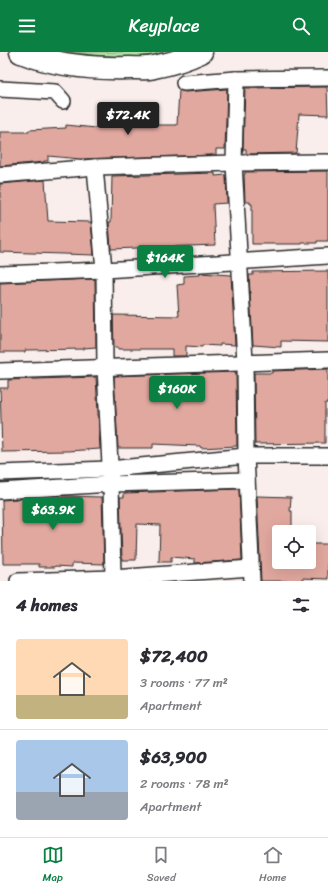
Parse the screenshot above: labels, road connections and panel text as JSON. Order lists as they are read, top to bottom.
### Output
{
  "page": {
    "header": "Keyplace",
    "price": [
      "$72.4K",
      "$164K",
      "$160K",
      "$63.9K"
    ],
    "heading": "4 homes",
    "list": [
      {
        "name": "$72,400",
        "note": "3 rooms · 77 m² · Apartment"
      },
      {
        "name": "$63,900",
        "note": "2 rooms · 78 m² · Apartment"
      }
    ],
    "tabs": ["Map", "Saved", "Home"]
  }
}
